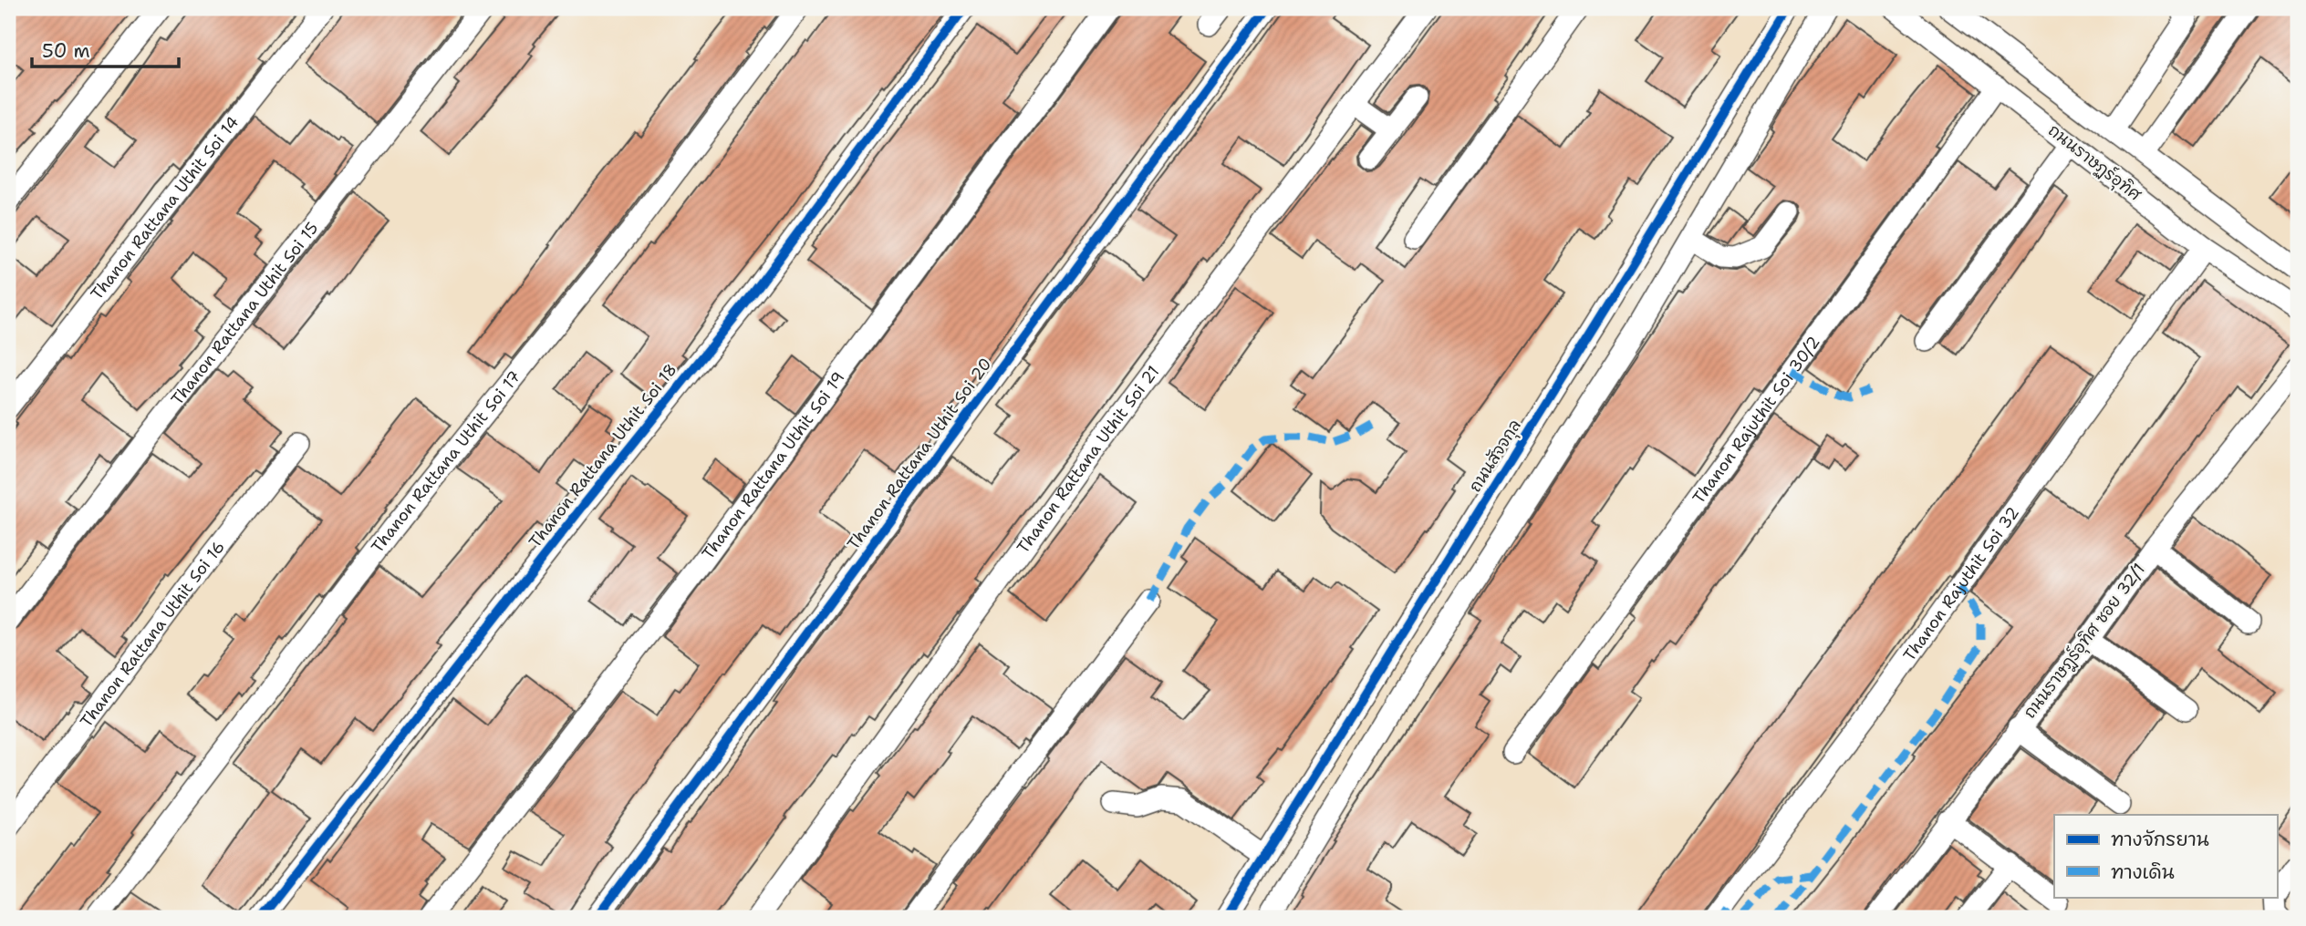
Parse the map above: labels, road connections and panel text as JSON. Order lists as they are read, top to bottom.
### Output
{
  "streets": {
    "street": [
      "ถนนราษฏร์อุทิศ",
      "Thanon Rattana Uthit Soi 14",
      "Thanon Rattana Uthit Soi 15",
      "Thanon Rajuthit Soi 30/2",
      "Thanon Rattana Uthit Soi 20",
      "Thanon Rattana Uthit Soi 18",
      "ถนนสัจจกุล",
      "Thanon Rattana Uthit Soi 21",
      "Thanon Rattana Uthit Soi 17",
      "Thanon Rattana Uthit Soi 19",
      "Thanon Rajuthit Soi 32",
      "Thanon Rattana Uthit Soi 16",
      "ถนนราษฎร์อุทิศ ซอย 32/1"
    ]
  },
  "crossings": [
    ["ถนนราษฏร์อุทิศ", "Thanon Rajuthit Soi 30/2"],
    ["ถนนราษฏร์อุทิศ", "Thanon Rajuthit Soi 32"]
  ],
  "legend": ["ทางจักรยาน", "ทางเดิน"],
  "scale_bar": "50 m"
}
